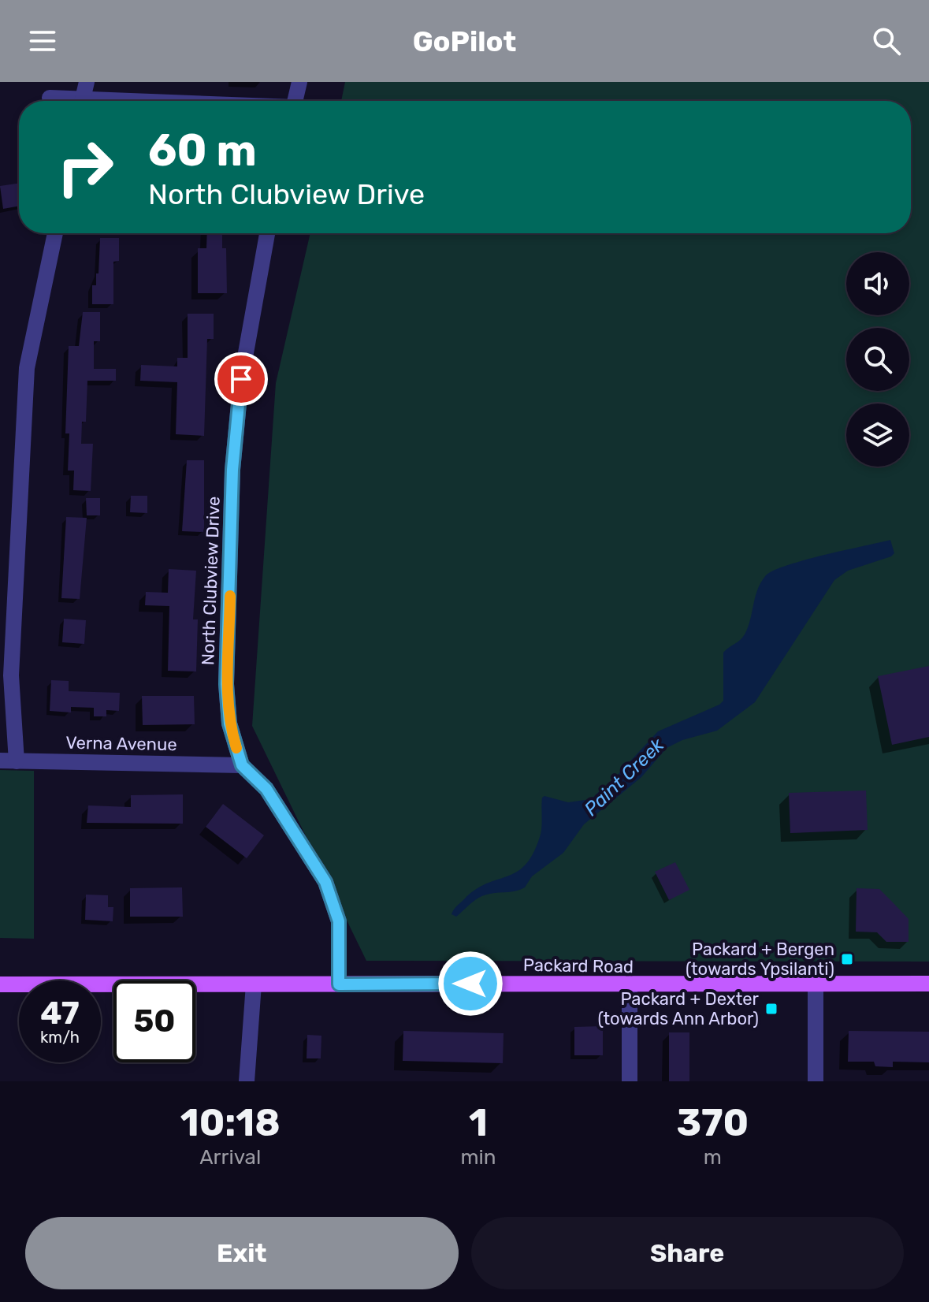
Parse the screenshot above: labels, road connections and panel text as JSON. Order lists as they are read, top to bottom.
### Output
{
  "streets": {
    "main road": ["Packard Road"],
    "street": ["North Clubview Drive", "Verna Avenue"]
  },
  "crossings": [
    ["North Clubview Drive", "Verna Avenue"],
    ["North Clubview Drive", "Packard Road"]
  ],
  "water": ["Paint Creek"],
  "places": {
    "transit": ["Packard + Bergen (towards Ypsilanti)", "Packard + Dexter (towards Ann Arbor)"]
  },
  "page": {
    "header": "GoPilot",
    "turn": ["60 m", "North Clubview Drive"],
    "speed": "47 km/h",
    "limit": "50",
    "eta": [
      "10:18",
      "Arrival",
      "1",
      "min",
      "370",
      "m"
    ],
    "buttons": ["Exit", "Share"]
  }
}
